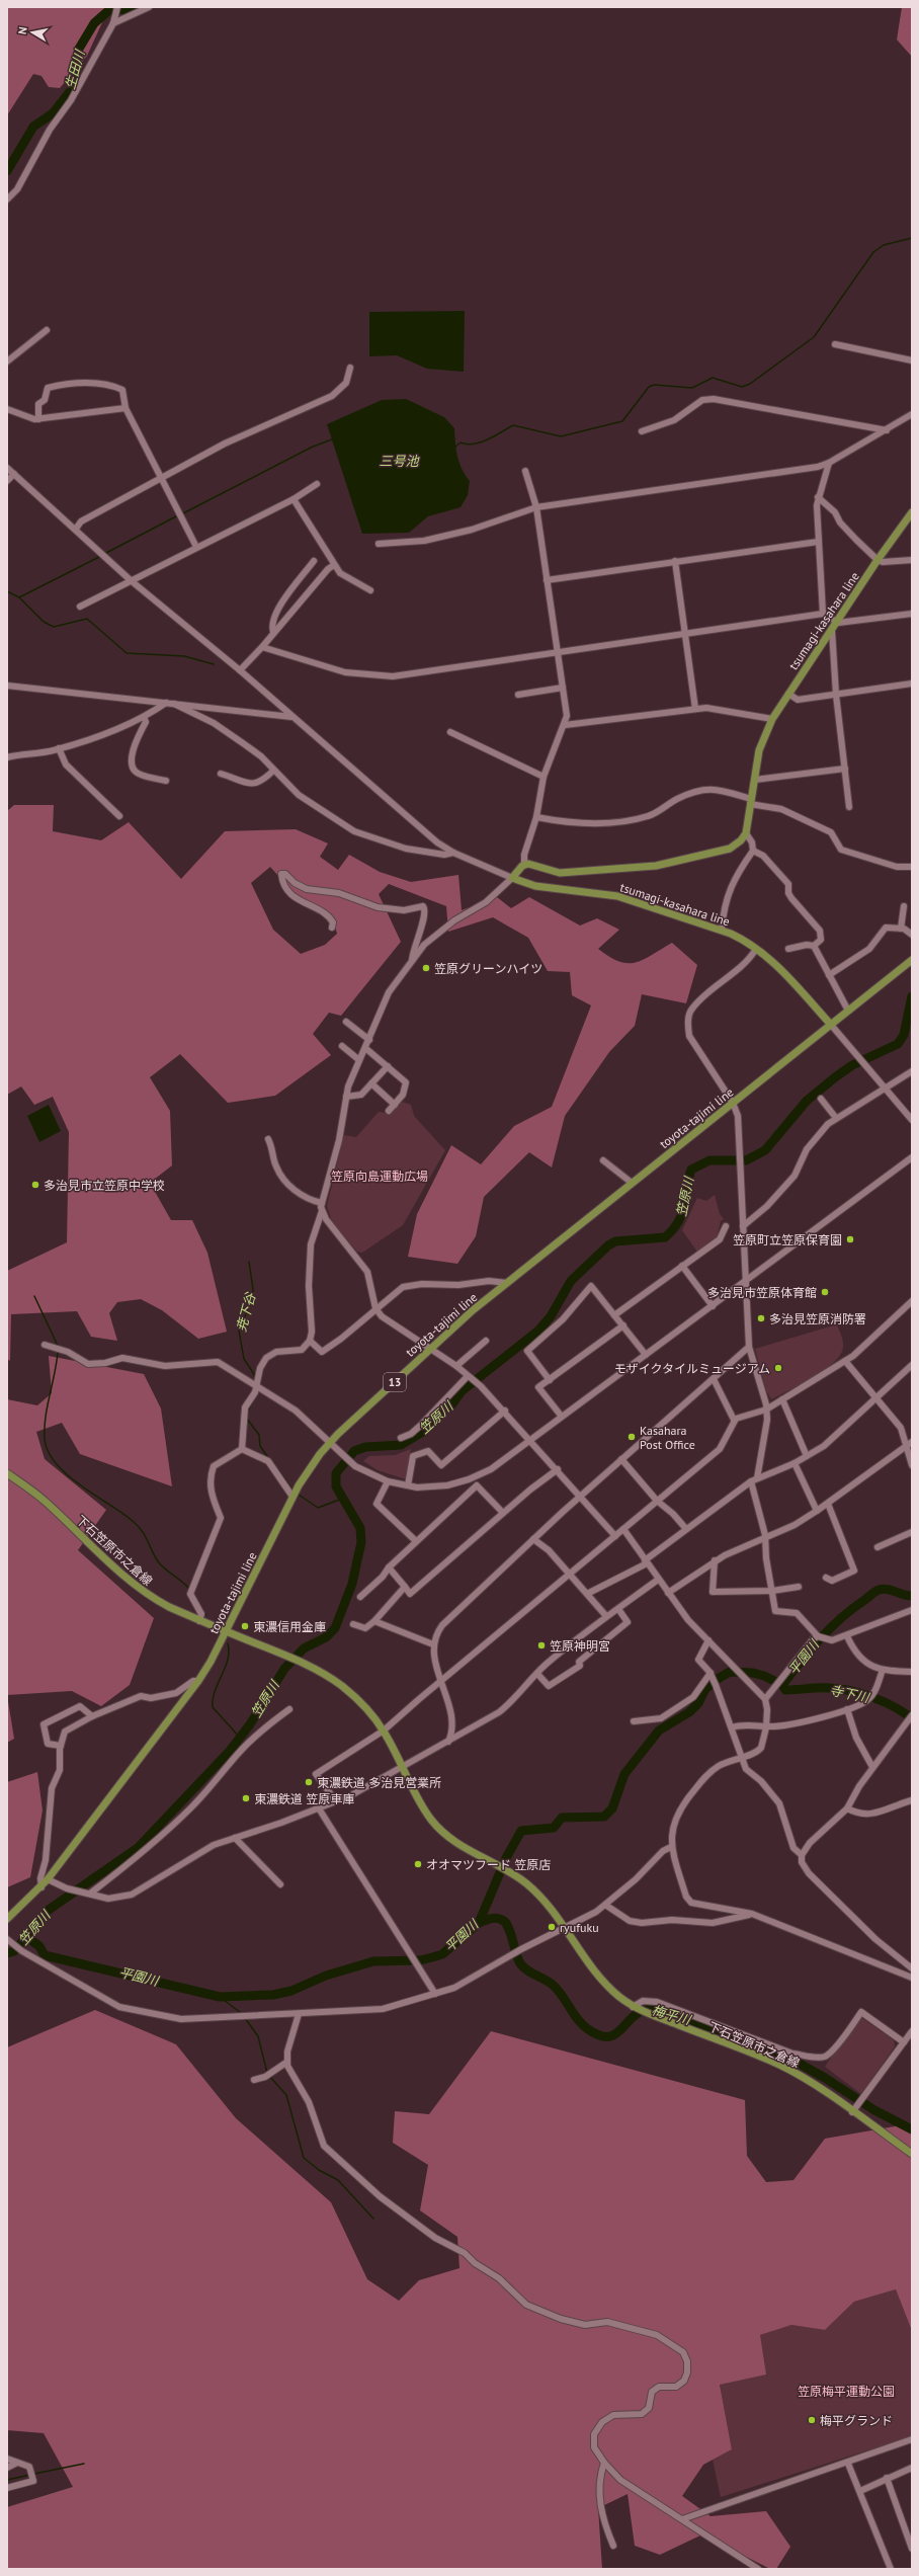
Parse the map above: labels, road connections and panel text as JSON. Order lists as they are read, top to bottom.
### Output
{
  "streets": {
    "main road": [
      "tsumagi-kasahara line",
      "toyota-tajimi line",
      "13",
      "下石笠原市之倉線"
    ]
  },
  "crossings": [
    ["tsumagi-kasahara line", "toyota-tajimi line"],
    ["toyota-tajimi line", "下石笠原市之倉線"]
  ],
  "water": [
    "生田川",
    "三号池",
    "笠原川",
    "尭下谷",
    "平園川",
    "寺下川",
    "梅平川"
  ],
  "parks": ["笠原向島運動広場", "笠原梅平運動公園"],
  "places": [
    "笠原グリーンハイツ",
    "多治見市立笠原中学校",
    "笠原町立笠原保育園",
    "多治見市笠原体育館",
    "多治見笠原消防署",
    "モザイクタイルミュージアム",
    "Kasahara Post Office",
    "東濃信用金庫",
    "笠原神明宮",
    "東濃鉄道 多治見営業所",
    "東濃鉄道 笠原車庫",
    "オオマツフード 笠原店",
    "ryufuku",
    "梅平グランド"
  ],
  "north": "left"
}
